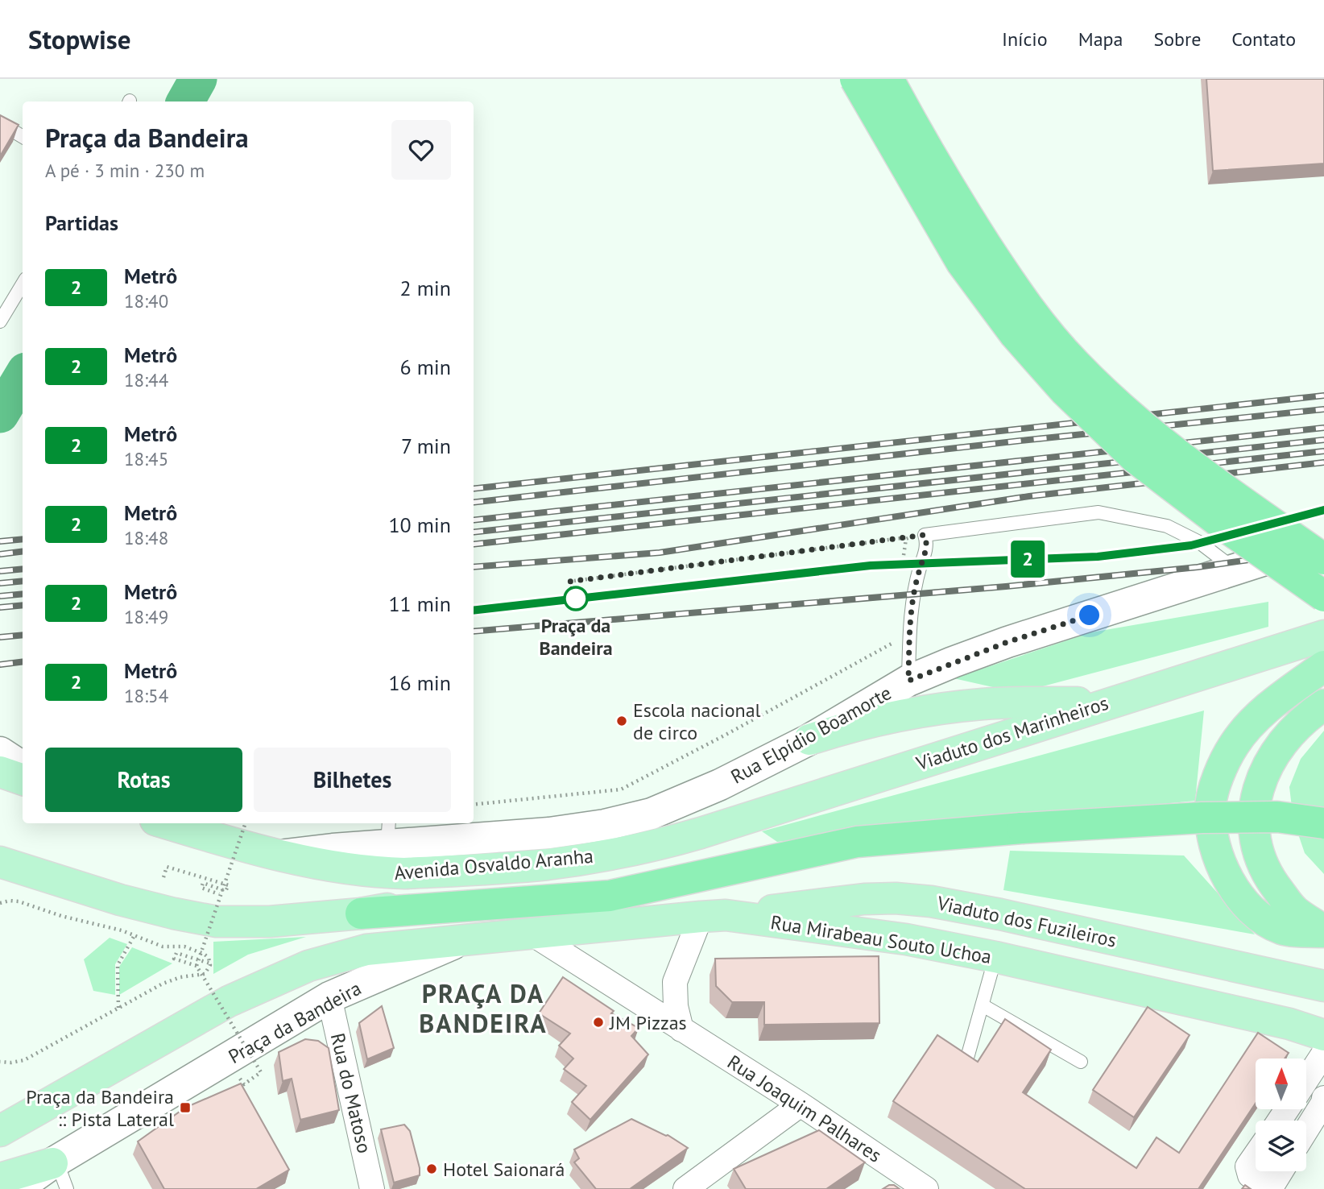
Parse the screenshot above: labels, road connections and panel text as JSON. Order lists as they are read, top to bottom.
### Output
{
  "streets": {
    "main road": [
      "Viaduto dos Marinheiros",
      "Rua Elpídio Boamorte",
      "Avenida Osvaldo Aranha",
      "Viaduto dos Fuzileiros",
      "Rua Mirabeau Souto Uchoa",
      "Praça da Bandeira"
    ],
    "street": ["Rua do Matoso", "Rua Joaquim Palhares"]
  },
  "crossings": [
    ["Viaduto dos Marinheiros", "Avenida Osvaldo Aranha"],
    ["Rua Elpídio Boamorte", "Avenida Osvaldo Aranha"],
    ["Viaduto dos Fuzileiros", "Rua Mirabeau Souto Uchoa"],
    ["Rua Mirabeau Souto Uchoa", "Praça da Bandeira"],
    ["Rua Mirabeau Souto Uchoa", "Rua Joaquim Palhares"],
    ["Praça da Bandeira", "Rua do Matoso"]
  ],
  "districts": ["PRAÇA DA BANDEIRA"],
  "places": {
    "other": [
      "Praça da Bandeira",
      "Escola nacional de circo",
      "JM Pizzas",
      "Hotel Saionará"
    ],
    "transit": ["Praça da Bandeira :: Pista Lateral"]
  },
  "lines": ["metro line 2"],
  "north": "top",
  "page": {
    "header": "Stopwise",
    "nav": [
      "Início",
      "Mapa",
      "Sobre",
      "Contato"
    ],
    "on_map": "2",
    "heading": [
      ["Praça da Bandeira", "A pé · 3 min · 230 m"],
      "Partidas"
    ],
    "list": [
      {
        "mark": "2",
        "name": "Metrô",
        "note": "18:40",
        "value": "2 min"
      },
      {
        "mark": "2",
        "name": "Metrô",
        "note": "18:44",
        "value": "6 min"
      },
      {
        "mark": "2",
        "name": "Metrô",
        "note": "18:45",
        "value": "7 min"
      },
      {
        "mark": "2",
        "name": "Metrô",
        "note": "18:48",
        "value": "10 min"
      },
      {
        "mark": "2",
        "name": "Metrô",
        "note": "18:49",
        "value": "11 min"
      },
      {
        "mark": "2",
        "name": "Metrô",
        "note": "18:54",
        "value": "16 min"
      }
    ],
    "buttons": ["Rotas", "Bilhetes"]
  }
}
